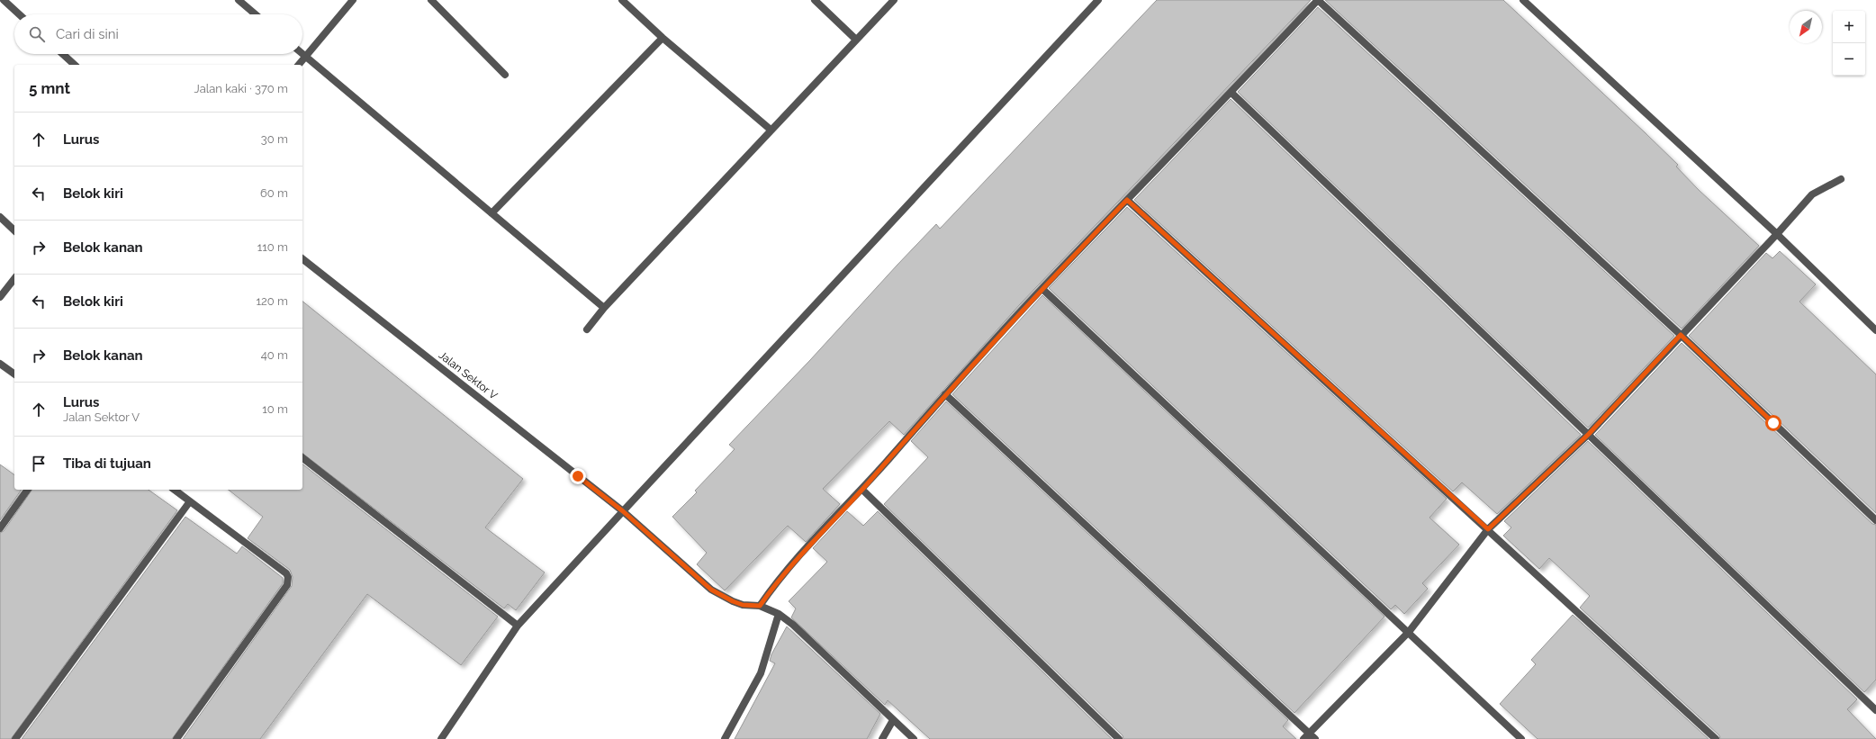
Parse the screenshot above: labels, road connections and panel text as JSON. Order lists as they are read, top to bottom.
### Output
{
  "streets": {
    "street": ["Jalan Sektor V"]
  },
  "north": "bottom left",
  "page": {
    "map_buttons": ["+", "−"],
    "search": "Cari di sini",
    "heading": ["5 mnt", "Jalan kaki · 370 m"],
    "list": [
      ["Lurus", "30 m"],
      ["Belok kiri", "60 m"],
      ["Belok kanan", "110 m"],
      ["Belok kiri", "120 m"],
      ["Belok kanan", "40 m"],
      ["Lurus", "Jalan Sektor V", "10 m"],
      "Tiba di tujuan"
    ]
  }
}
